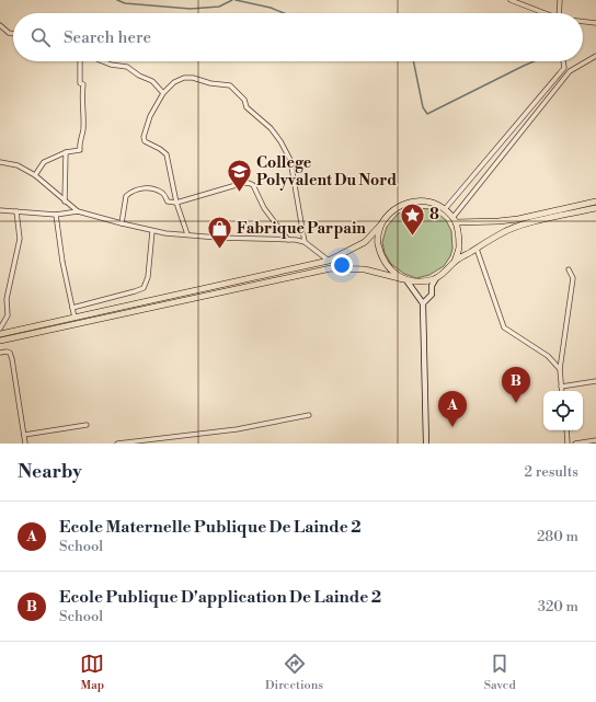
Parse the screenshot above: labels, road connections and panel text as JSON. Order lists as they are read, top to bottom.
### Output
{
  "places": {
    "school or university": ["College Polyvalent Du Nord"],
    "place": ["8"],
    "shop": ["Fabrique Parpain"]
  },
  "page": {
    "search": "Search here",
    "pins": ["B", "A"],
    "heading": ["Nearby", "2 results"],
    "list": [
      {
        "mark": "A",
        "name": "Ecole Maternelle Publique De Lainde 2",
        "note": "School",
        "value": "280 m"
      },
      {
        "mark": "B",
        "name": "Ecole Publique D'application De Lainde 2",
        "note": "School",
        "value": "320 m"
      }
    ],
    "nav": ["Map", "Directions", "Saved"]
  }
}
